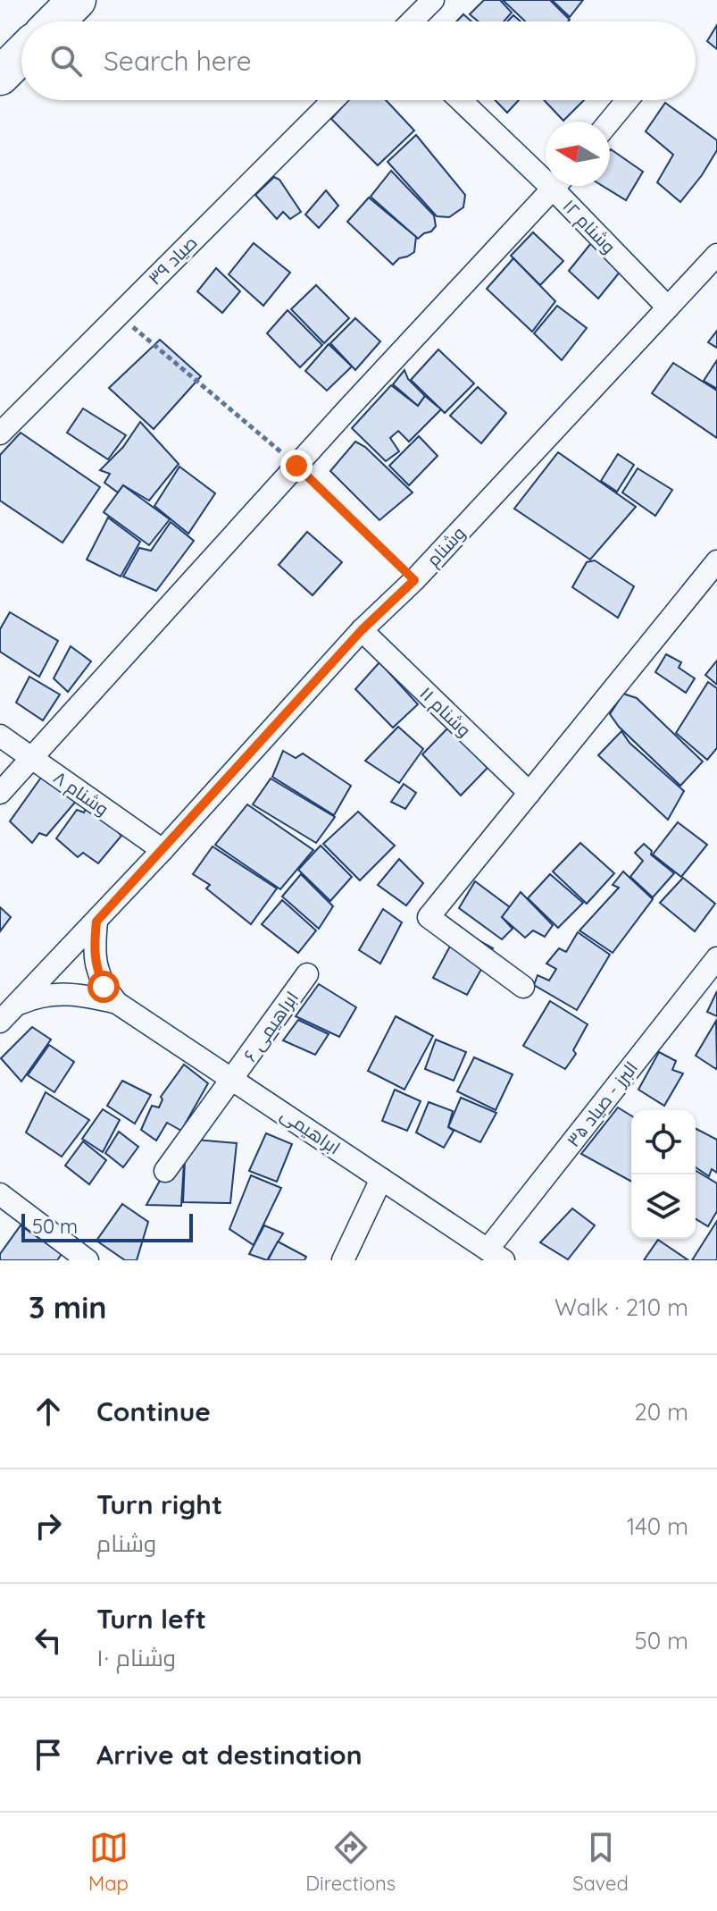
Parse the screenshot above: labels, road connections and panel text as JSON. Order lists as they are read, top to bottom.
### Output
{
  "streets": {
    "street": [
      "وشنام ۱۲",
      "صیاد ۳۹",
      "وشنام",
      "وشنام ۱۱",
      "وشنام ۸",
      "ابراهیمی ۶",
      "البرز - صیاد ۳۵",
      "ابراهیمی"
    ]
  },
  "crossings": [
    ["وشنام ۱۲", "وشنام"],
    ["وشنام", "وشنام ۱۱"],
    ["وشنام", "وشنام ۸"],
    ["ابراهیمی ۶", "ابراهیمی"],
    ["البرز - صیاد ۳۵", "ابراهیمی"]
  ],
  "scale_bar": "50 m",
  "north": "left",
  "page": {
    "search": "Search here",
    "scale": "50 m",
    "heading": ["3 min", "Walk · 210 m"],
    "list": [
      ["Continue", "20 m"],
      ["Turn right", "وشنام", "140 m"],
      ["Turn left", "وشنام ۱۰", "50 m"],
      "Arrive at destination"
    ],
    "nav": ["Map", "Directions", "Saved"]
  }
}
